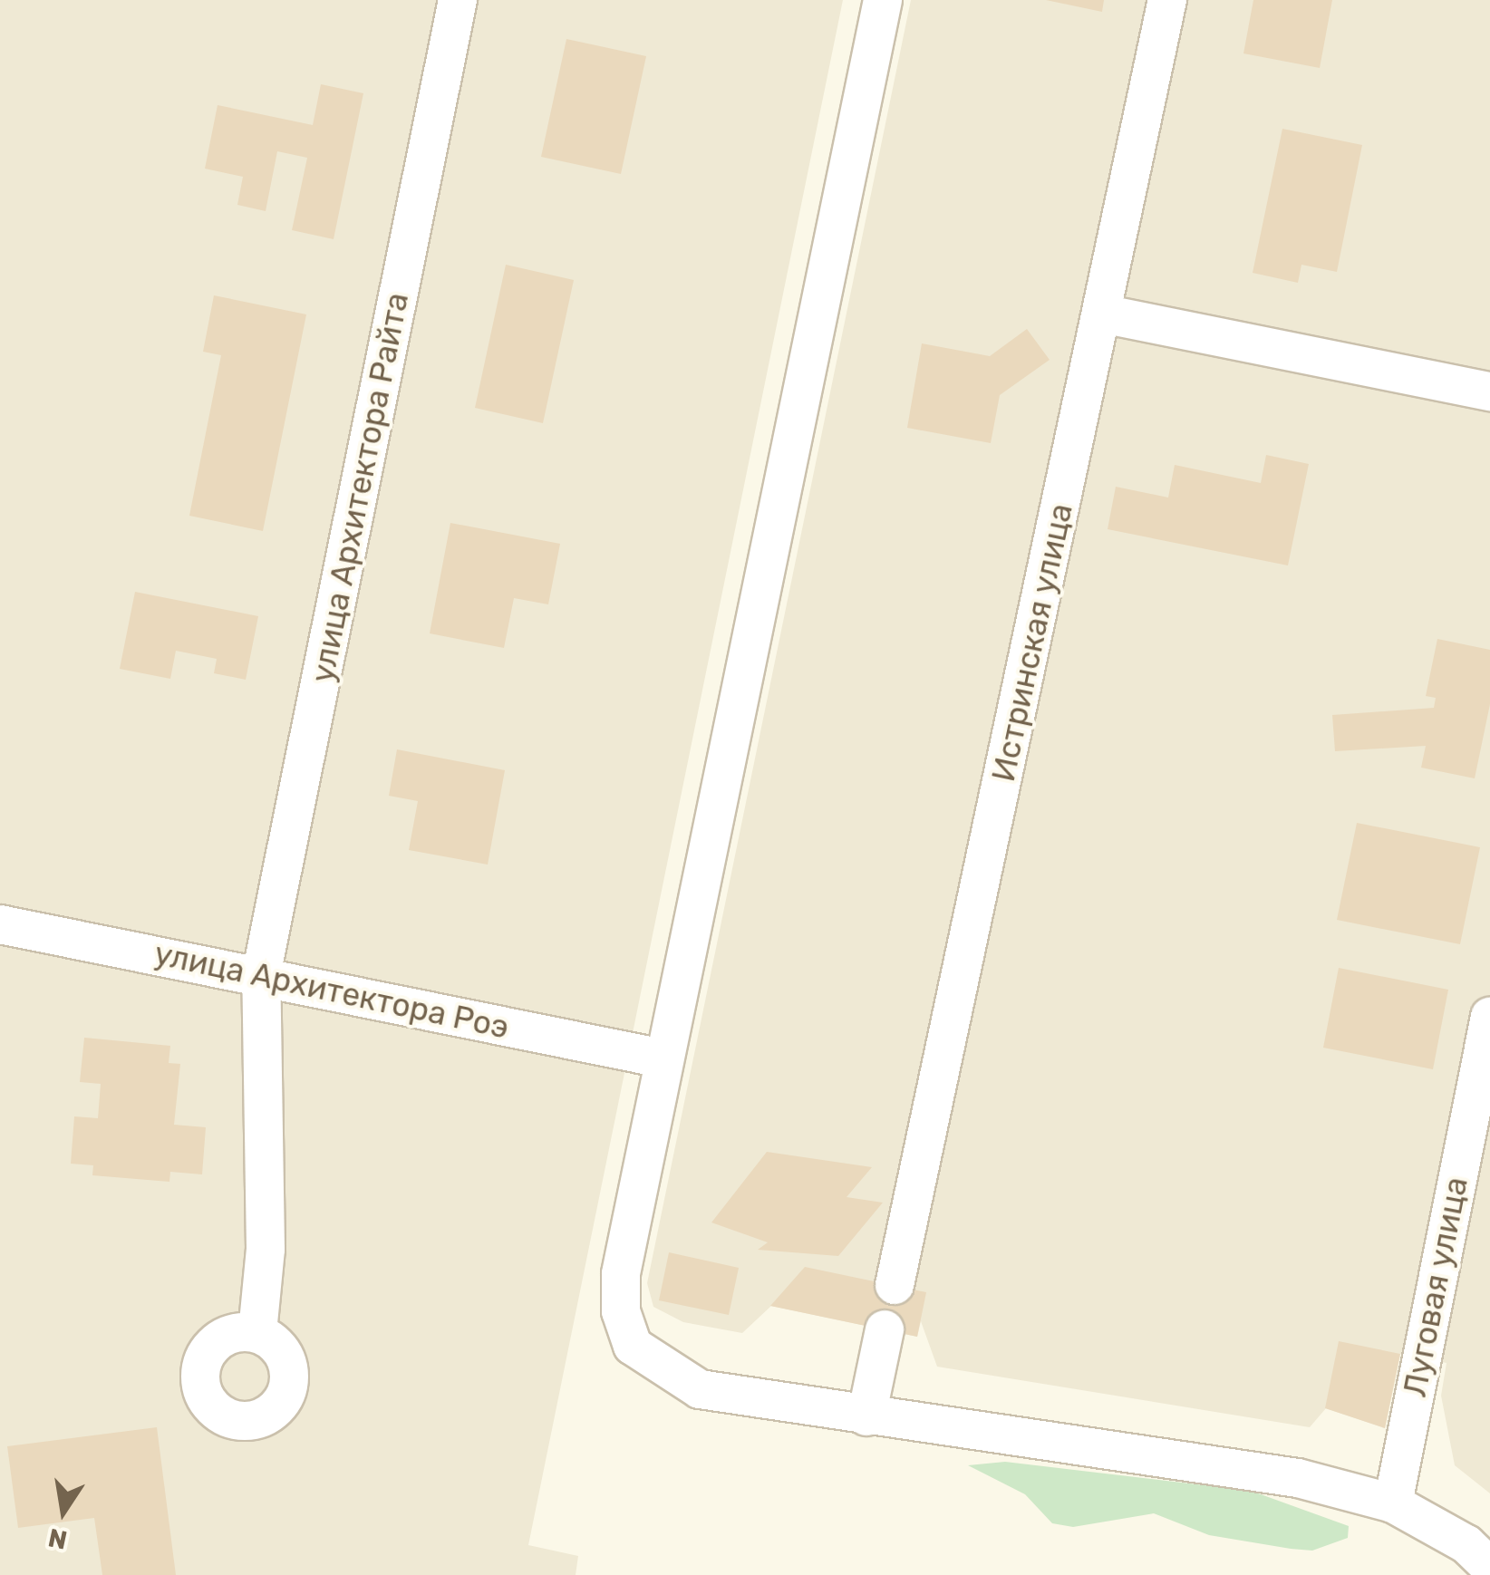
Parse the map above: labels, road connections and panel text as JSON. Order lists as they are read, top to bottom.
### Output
{
  "streets": {
    "street": [
      "улица Архитектора Райта",
      "Истринская улица",
      "улица Архитектора Роэ",
      "Луговая улица"
    ]
  },
  "crossings": [
    ["улица Архитектора Райта", "улица Архитектора Роэ"]
  ],
  "north": "bottom"
}
